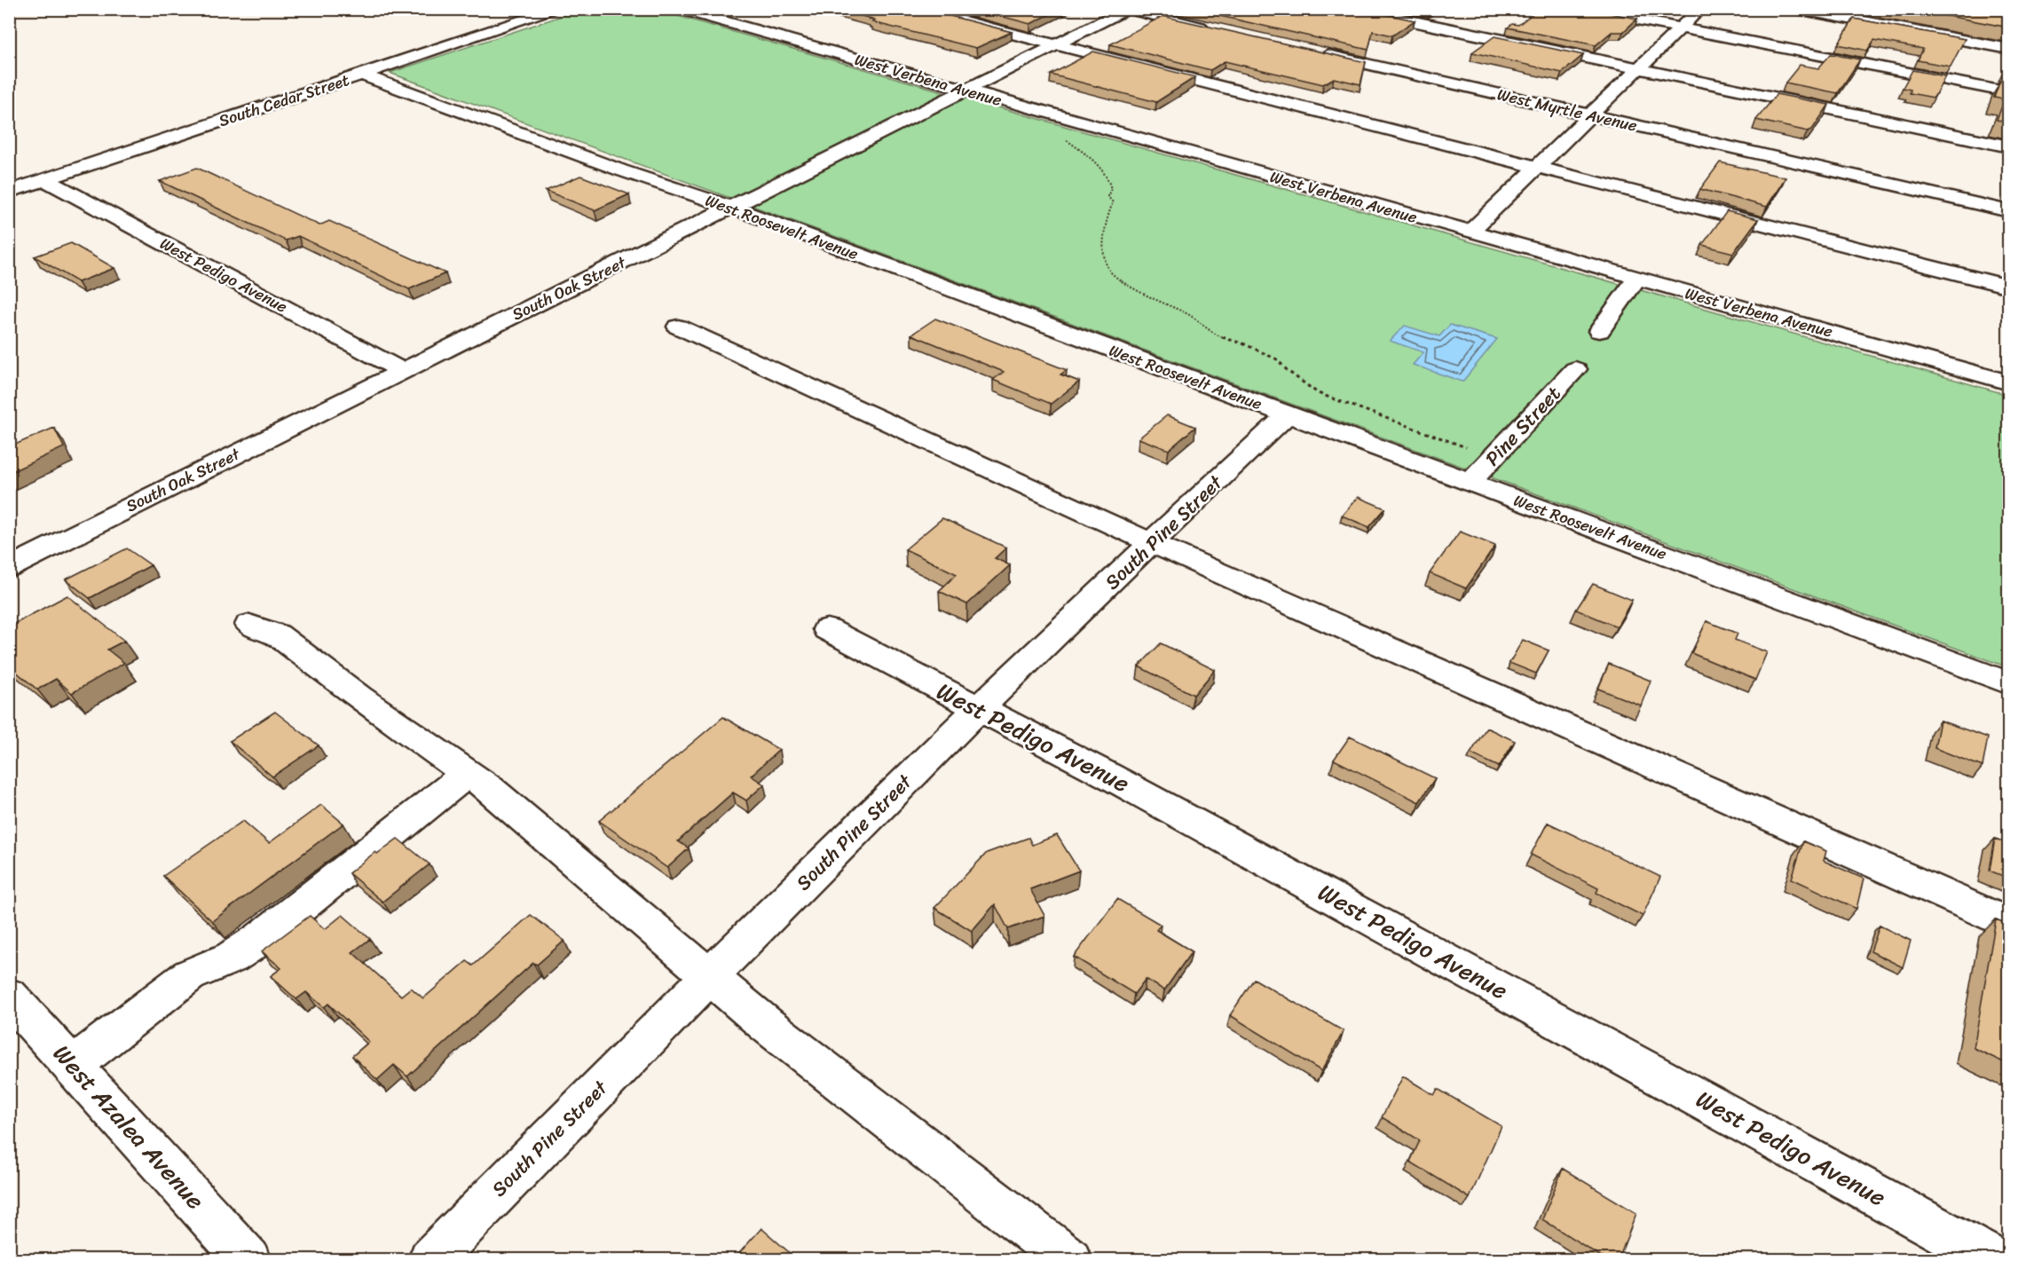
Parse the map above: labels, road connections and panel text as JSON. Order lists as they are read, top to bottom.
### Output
{
  "streets": {
    "street": [
      "West Verbena Avenue",
      "South Cedar Street",
      "West Myrtle Avenue",
      "West Roosevelt Avenue",
      "West Pedigo Avenue",
      "South Oak Street",
      "Pine Street",
      "South Pine Street",
      "West Azalea Avenue"
    ]
  },
  "crossings": [
    ["West Verbena Avenue", "South Oak Street"],
    ["South Cedar Street", "West Roosevelt Avenue"],
    ["South Cedar Street", "West Pedigo Avenue"],
    ["West Roosevelt Avenue", "South Oak Street"],
    ["West Roosevelt Avenue", "Pine Street"],
    ["West Roosevelt Avenue", "South Pine Street"],
    ["West Pedigo Avenue", "South Oak Street"],
    ["West Pedigo Avenue", "South Pine Street"]
  ]
}
